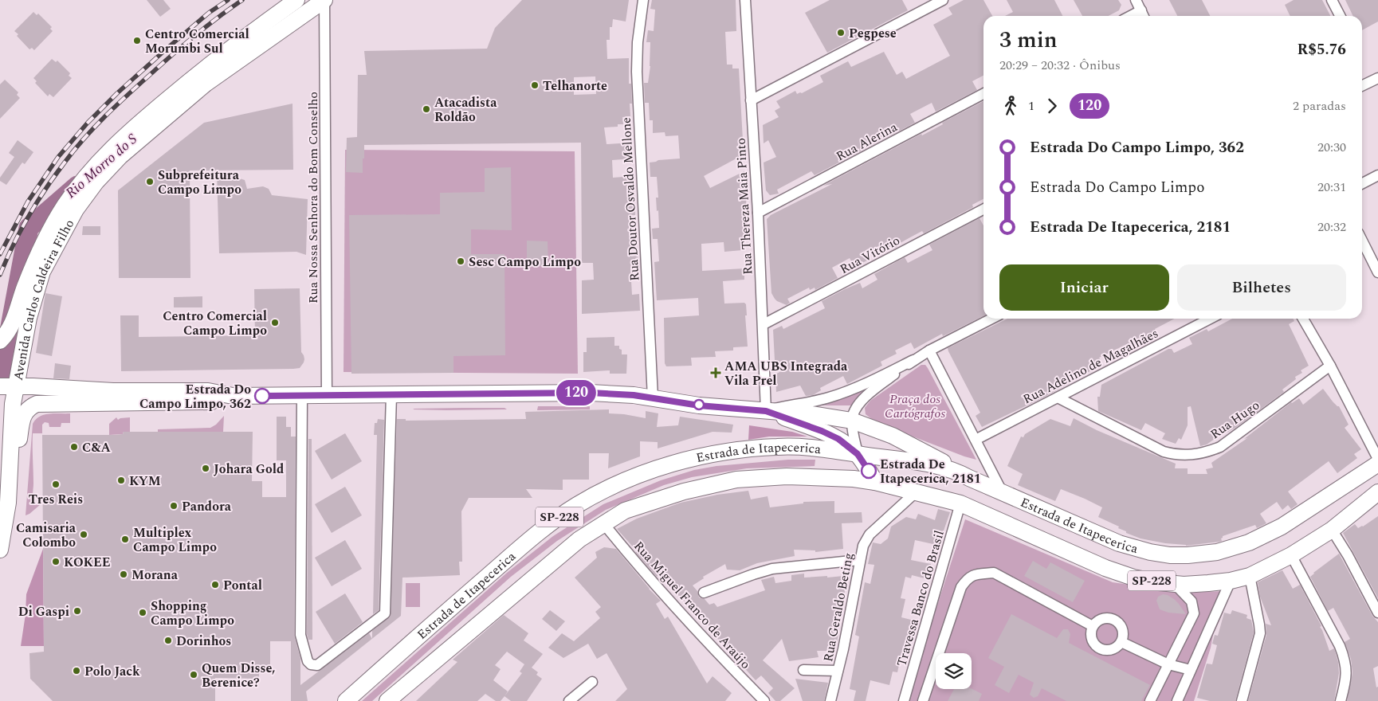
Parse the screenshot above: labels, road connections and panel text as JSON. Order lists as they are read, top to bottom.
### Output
{
  "streets": {
    "main road": ["Avenida Carlos Caldeira Filho", "Estrada de Itapecerica", "SP-228"],
    "street": [
      "Rua Alerina",
      "Rua Nossa Senhora do Bom Conselho",
      "Rua Doutor Osvaldo Mellone",
      "Rua Thereza Maia Pinto",
      "Rua Vitório",
      "Rua Adelino de Magalhães",
      "Rua Hugo",
      "Travessa Banco do Brasil",
      "Rua Miguel Franco de Araújo",
      "Rua Geraldo Beting"
    ]
  },
  "crossings": [
    ["Rua Alerina", "Rua Thereza Maia Pinto"],
    ["Rua Nossa Senhora do Bom Conselho", "Avenida Carlos Caldeira Filho"],
    ["Rua Thereza Maia Pinto", "Rua Vitório"],
    ["Rua Adelino de Magalhães", "Rua Hugo"],
    ["Estrada de Itapecerica", "Travessa Banco do Brasil"],
    ["Estrada de Itapecerica", "Rua Miguel Franco de Araújo"],
    ["Estrada de Itapecerica", "Rua Geraldo Beting"]
  ],
  "water": ["Rio Morro do S"],
  "parks": ["Praça dos Cartógrafos"],
  "places": {
    "other": [
      "Pegpese",
      "Centro Comercial Morumbi Sul",
      "Telhanorte",
      "Atacadista Roldão",
      "Subprefeitura Campo Limpo",
      "Sesc Campo Limpo",
      "Centro Comercial Campo Limpo",
      "Estrada Do Campo Limpo, 362",
      "C&A",
      "Johara Gold",
      "Estrada De Itapecerica, 2181",
      "KYM",
      "Tres Reis",
      "Pandora",
      "Camisaria Colombo",
      "Multiplex Campo Limpo",
      "KOKEE",
      "Morana",
      "Pontal",
      "Di Gaspi",
      "Shopping Campo Limpo",
      "Dorinhos",
      "Polo Jack",
      "Quem Disse, Berenice?"
    ],
    "health": ["AMA UBS Integrada Vila Prel"]
  },
  "lines": ["bus line 120"],
  "page": {
    "on_map": "120",
    "heading": ["3 min", "20:29 – 20:32 · Ônibus", "R$5.76"],
    "legs": ["1", "120", "2 paradas"],
    "list": [
      {
        "name": "Estrada Do Campo Limpo, 362",
        "value": "20:30"
      },
      {
        "name": "Estrada Do Campo Limpo",
        "value": "20:31"
      },
      {
        "name": "Estrada De Itapecerica, 2181",
        "value": "20:32"
      }
    ],
    "buttons": ["Iniciar", "Bilhetes"]
  }
}
